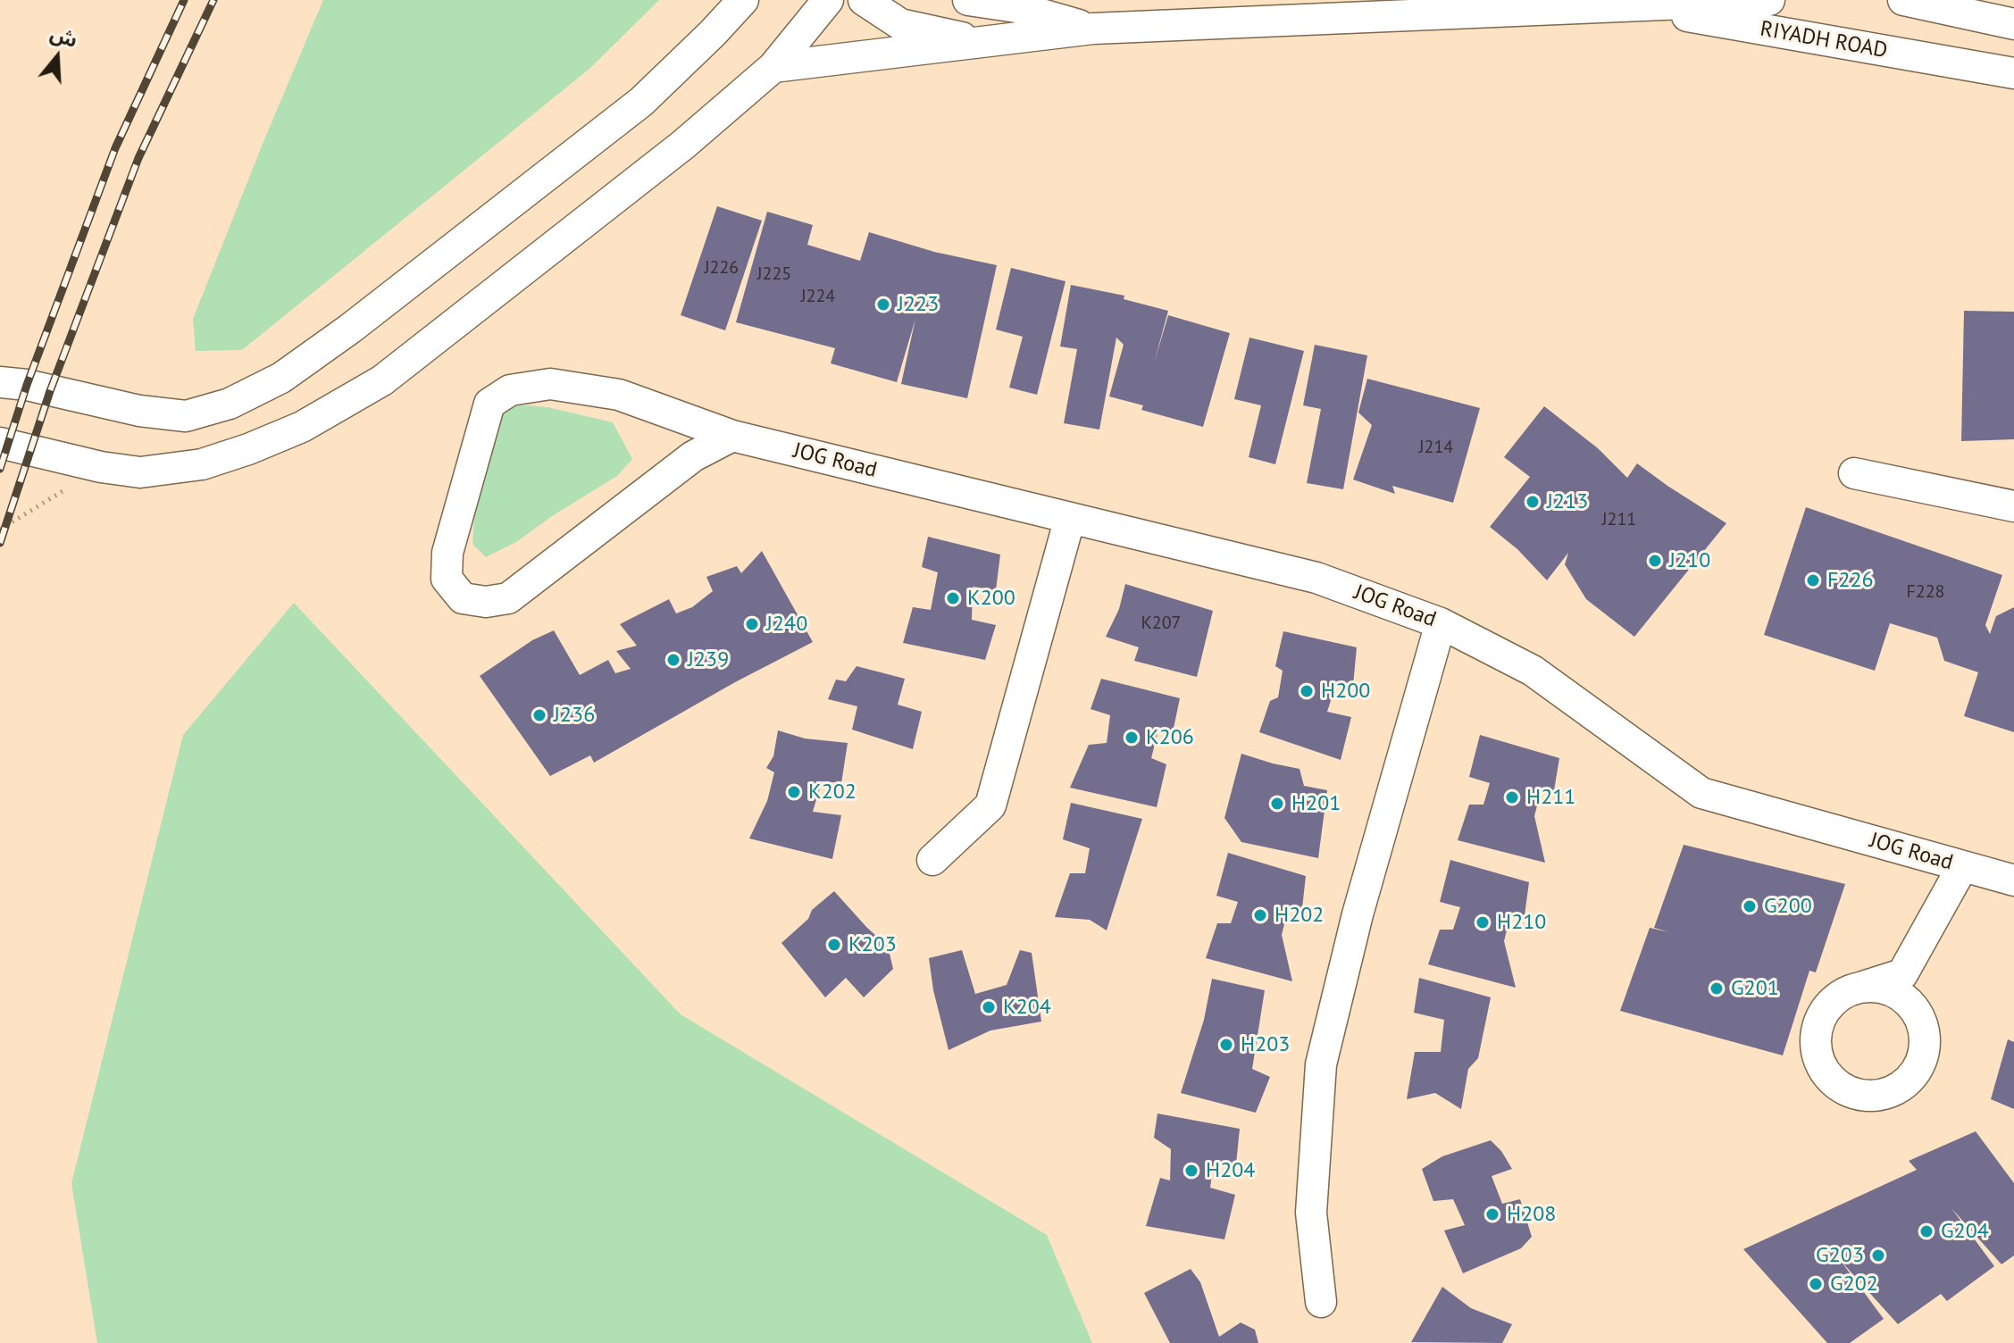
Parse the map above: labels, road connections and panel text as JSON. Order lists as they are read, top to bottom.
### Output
{
  "streets": {
    "street": ["RIYADH ROAD", "JOG Road"]
  },
  "places": [
    "J223",
    "J213",
    "J210",
    "F226",
    "K200",
    "J240",
    "J239",
    "H200",
    "J236",
    "K206",
    "K202",
    "H211",
    "H201",
    "G200",
    "H202",
    "H210",
    "K203",
    "G201",
    "K204",
    "H203",
    "H204",
    "H208",
    "G204",
    "G203",
    "G202"
  ],
  "house_numbers": [
    "J226",
    "J225",
    "J224",
    "J214",
    "J211",
    "F228",
    "K207"
  ],
  "north": "top"
}
